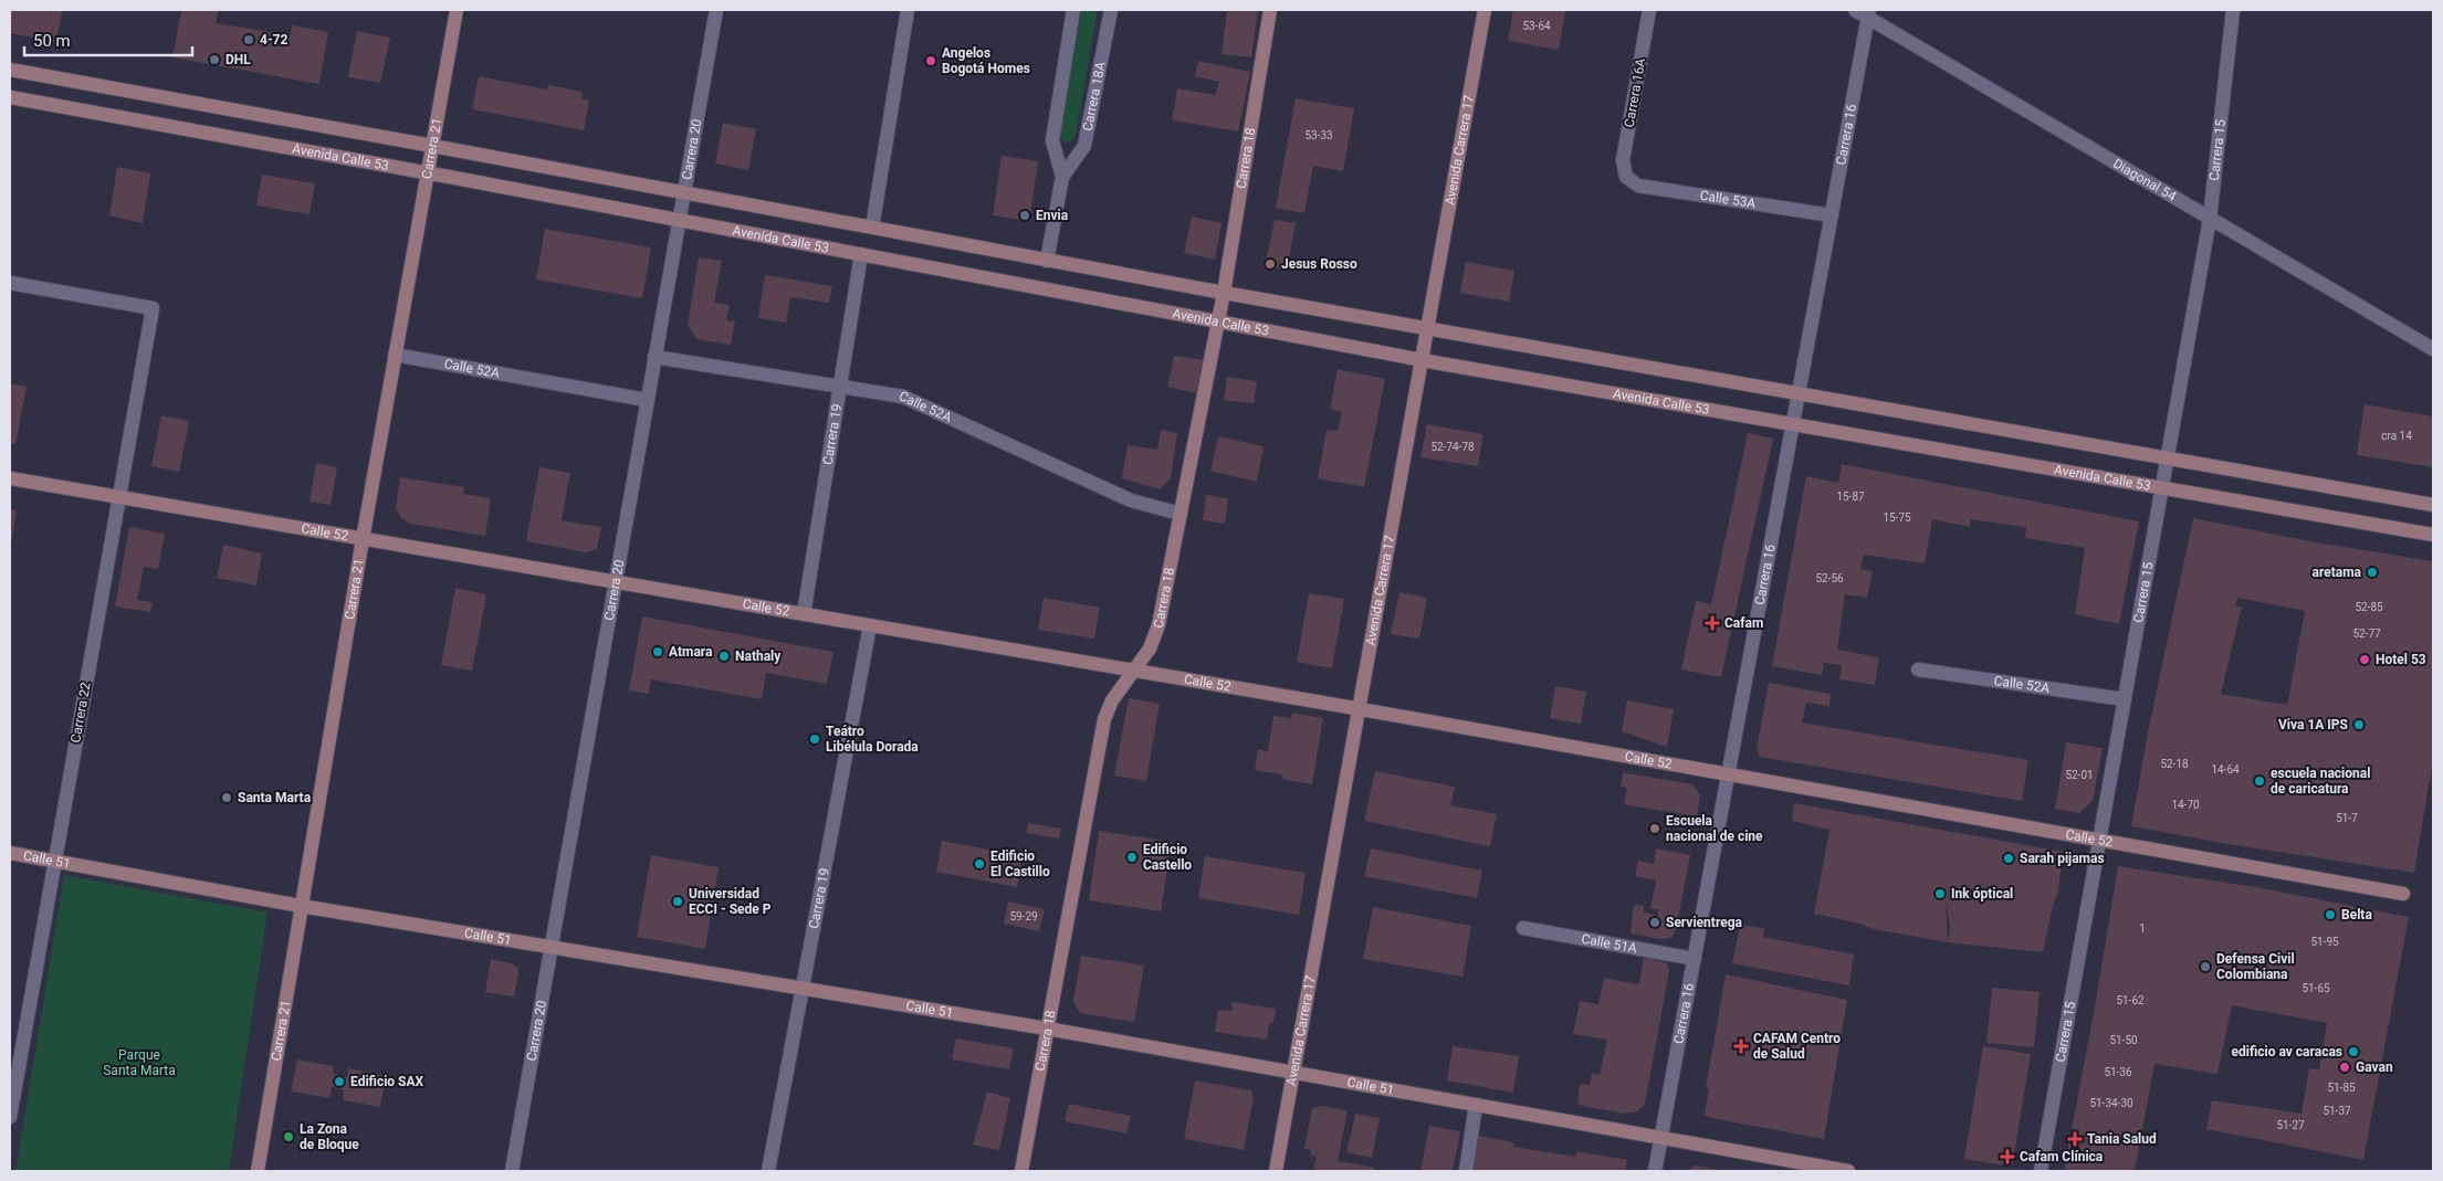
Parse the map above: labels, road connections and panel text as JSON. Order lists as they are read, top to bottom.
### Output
{
  "streets": {
    "street": [
      "Carrera 16A",
      "Carrera 18A",
      "Carrera 16",
      "Carrera 21",
      "Carrera 20",
      "Avenida Carrera 17",
      "Carrera 15",
      "Avenida Calle 53",
      "Carrera 18",
      "Diagonal 54",
      "Calle 53A",
      "Calle 52A",
      "Carrera 19",
      "Calle 52",
      "Carrera 22",
      "Calle 51",
      "Calle 51A"
    ]
  },
  "crossings": [
    ["Carrera 16A", "Calle 53A"],
    ["Carrera 18A", "Avenida Calle 53"],
    ["Carrera 16", "Avenida Calle 53"],
    ["Carrera 16", "Diagonal 54"],
    ["Carrera 16", "Calle 53A"],
    ["Carrera 16", "Calle 52"],
    ["Carrera 16", "Calle 51"],
    ["Carrera 16", "Calle 51A"],
    ["Carrera 21", "Avenida Calle 53"],
    ["Carrera 21", "Calle 52A"],
    ["Carrera 21", "Calle 52"],
    ["Carrera 21", "Calle 51"],
    ["Carrera 20", "Avenida Calle 53"],
    ["Carrera 20", "Calle 52A"],
    ["Carrera 20", "Calle 52"],
    ["Carrera 20", "Calle 51"],
    ["Avenida Carrera 17", "Avenida Calle 53"],
    ["Avenida Carrera 17", "Calle 52"],
    ["Avenida Carrera 17", "Calle 51"],
    ["Carrera 15", "Avenida Calle 53"],
    ["Carrera 15", "Diagonal 54"],
    ["Carrera 15", "Calle 52A"],
    ["Carrera 15", "Calle 52"],
    ["Avenida Calle 53", "Carrera 18"],
    ["Avenida Calle 53", "Carrera 19"],
    ["Carrera 18", "Calle 52A"],
    ["Carrera 18", "Calle 52"],
    ["Carrera 18", "Calle 51"],
    ["Calle 52A", "Carrera 19"],
    ["Carrera 19", "Calle 52"],
    ["Carrera 19", "Calle 51"],
    ["Calle 52", "Carrera 22"],
    ["Carrera 22", "Calle 51"]
  ],
  "parks": ["Parque Santa Marta"],
  "places": {
    "other": [
      "4-72",
      "DHL",
      "Angelos Bogotá Homes",
      "Envia",
      "Jesus Rosso",
      "aretama",
      "Atmara",
      "Nathaly",
      "Hotel 53",
      "Viva 1A IPS",
      "Teátro Libélula Dorada",
      "escuela nacional de caricatura",
      "Santa Marta",
      "Escuela nacional de cine",
      "Edificio Castello",
      "Sarah pijamas",
      "Edificio El Castillo",
      "Ink óptical",
      "Universidad ECCI - Sede P",
      "Belta",
      "Servientrega",
      "Defensa Civil Colombiana",
      "edificio av caracas",
      "Gavan",
      "Edificio SAX",
      "La Zona de Bloque"
    ],
    "health": [
      "Cafam",
      "CAFAM Centro de Salud",
      "Tania Salud",
      "Cafam Clínica"
    ]
  },
  "house_numbers": [
    "53-64",
    "53-33",
    "cra 14",
    "52-74-78",
    "15-87",
    "15-75",
    "52-56",
    "52-85",
    "52-77",
    "52-18",
    "14-64",
    "52-01",
    "14-70",
    "51-7",
    "59-29",
    "1",
    "51-95",
    "51-65",
    "51-62",
    "51-50",
    "51-36",
    "51-85",
    "51-34-30",
    "51-37",
    "51-27"
  ],
  "scale_bar": "50 m"
}
